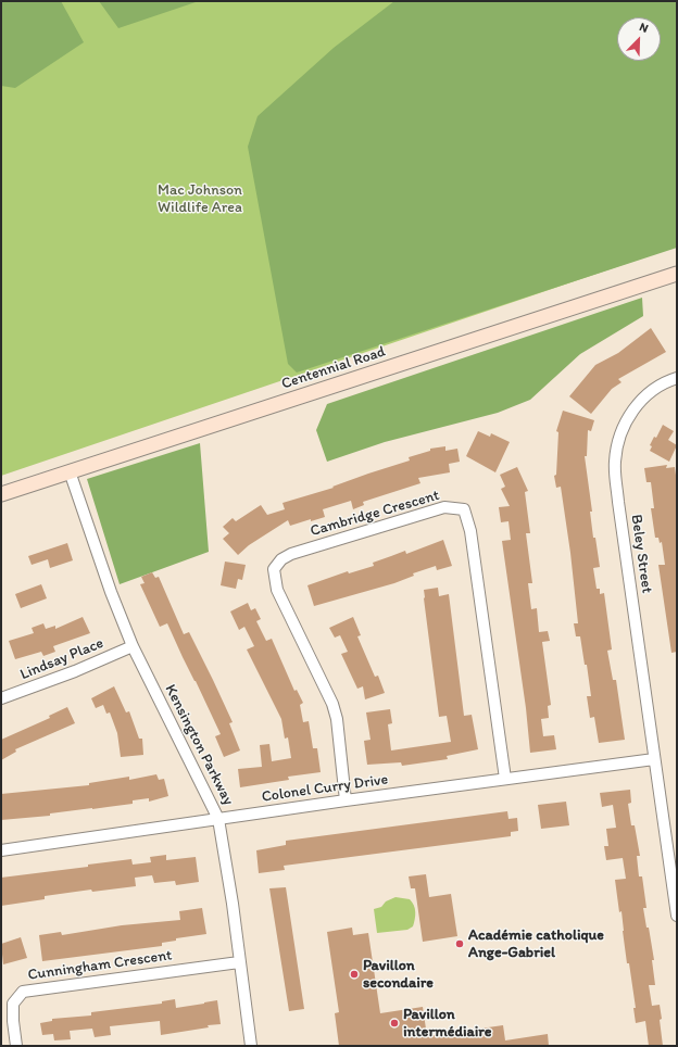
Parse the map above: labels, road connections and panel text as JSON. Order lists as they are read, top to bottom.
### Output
{
  "streets": {
    "main road": ["Centennial Road"],
    "street": [
      "Cambridge Crescent",
      "Beley Street",
      "Lindsay Place",
      "Kensington Parkway",
      "Colonel Curry Drive",
      "Cunningham Crescent"
    ]
  },
  "crossings": [
    ["Centennial Road", "Kensington Parkway"],
    ["Cambridge Crescent", "Colonel Curry Drive"],
    ["Beley Street", "Colonel Curry Drive"],
    ["Lindsay Place", "Kensington Parkway"],
    ["Kensington Parkway", "Colonel Curry Drive"],
    ["Kensington Parkway", "Cunningham Crescent"]
  ],
  "parks": ["Mac Johnson Wildlife Area"],
  "places": ["Académie catholique Ange-Gabriel", "Pavillon secondaire", "Pavillon intermédiaire"],
  "north": "top right"
}
